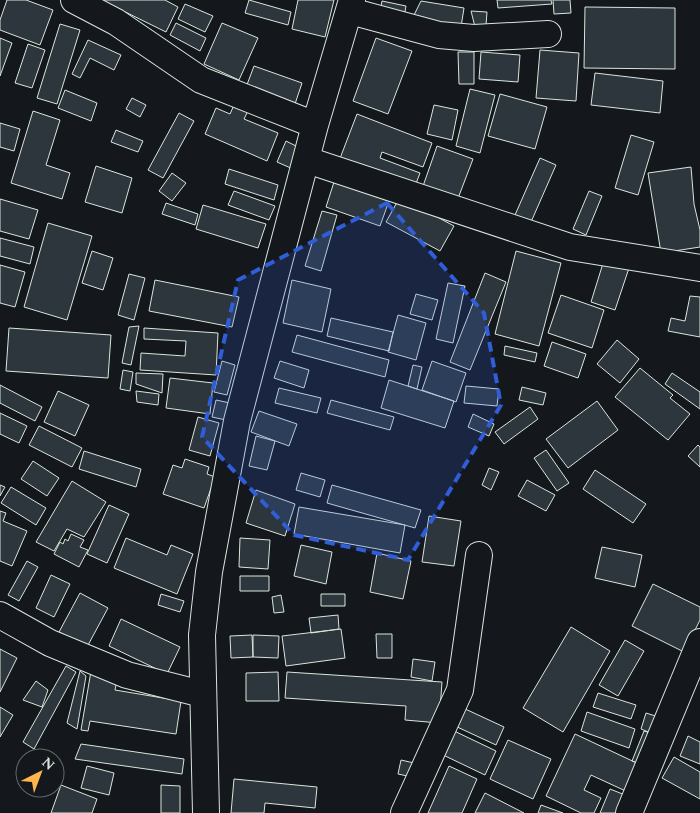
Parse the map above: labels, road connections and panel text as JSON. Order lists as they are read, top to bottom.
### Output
{
  "north": "top right"
}
